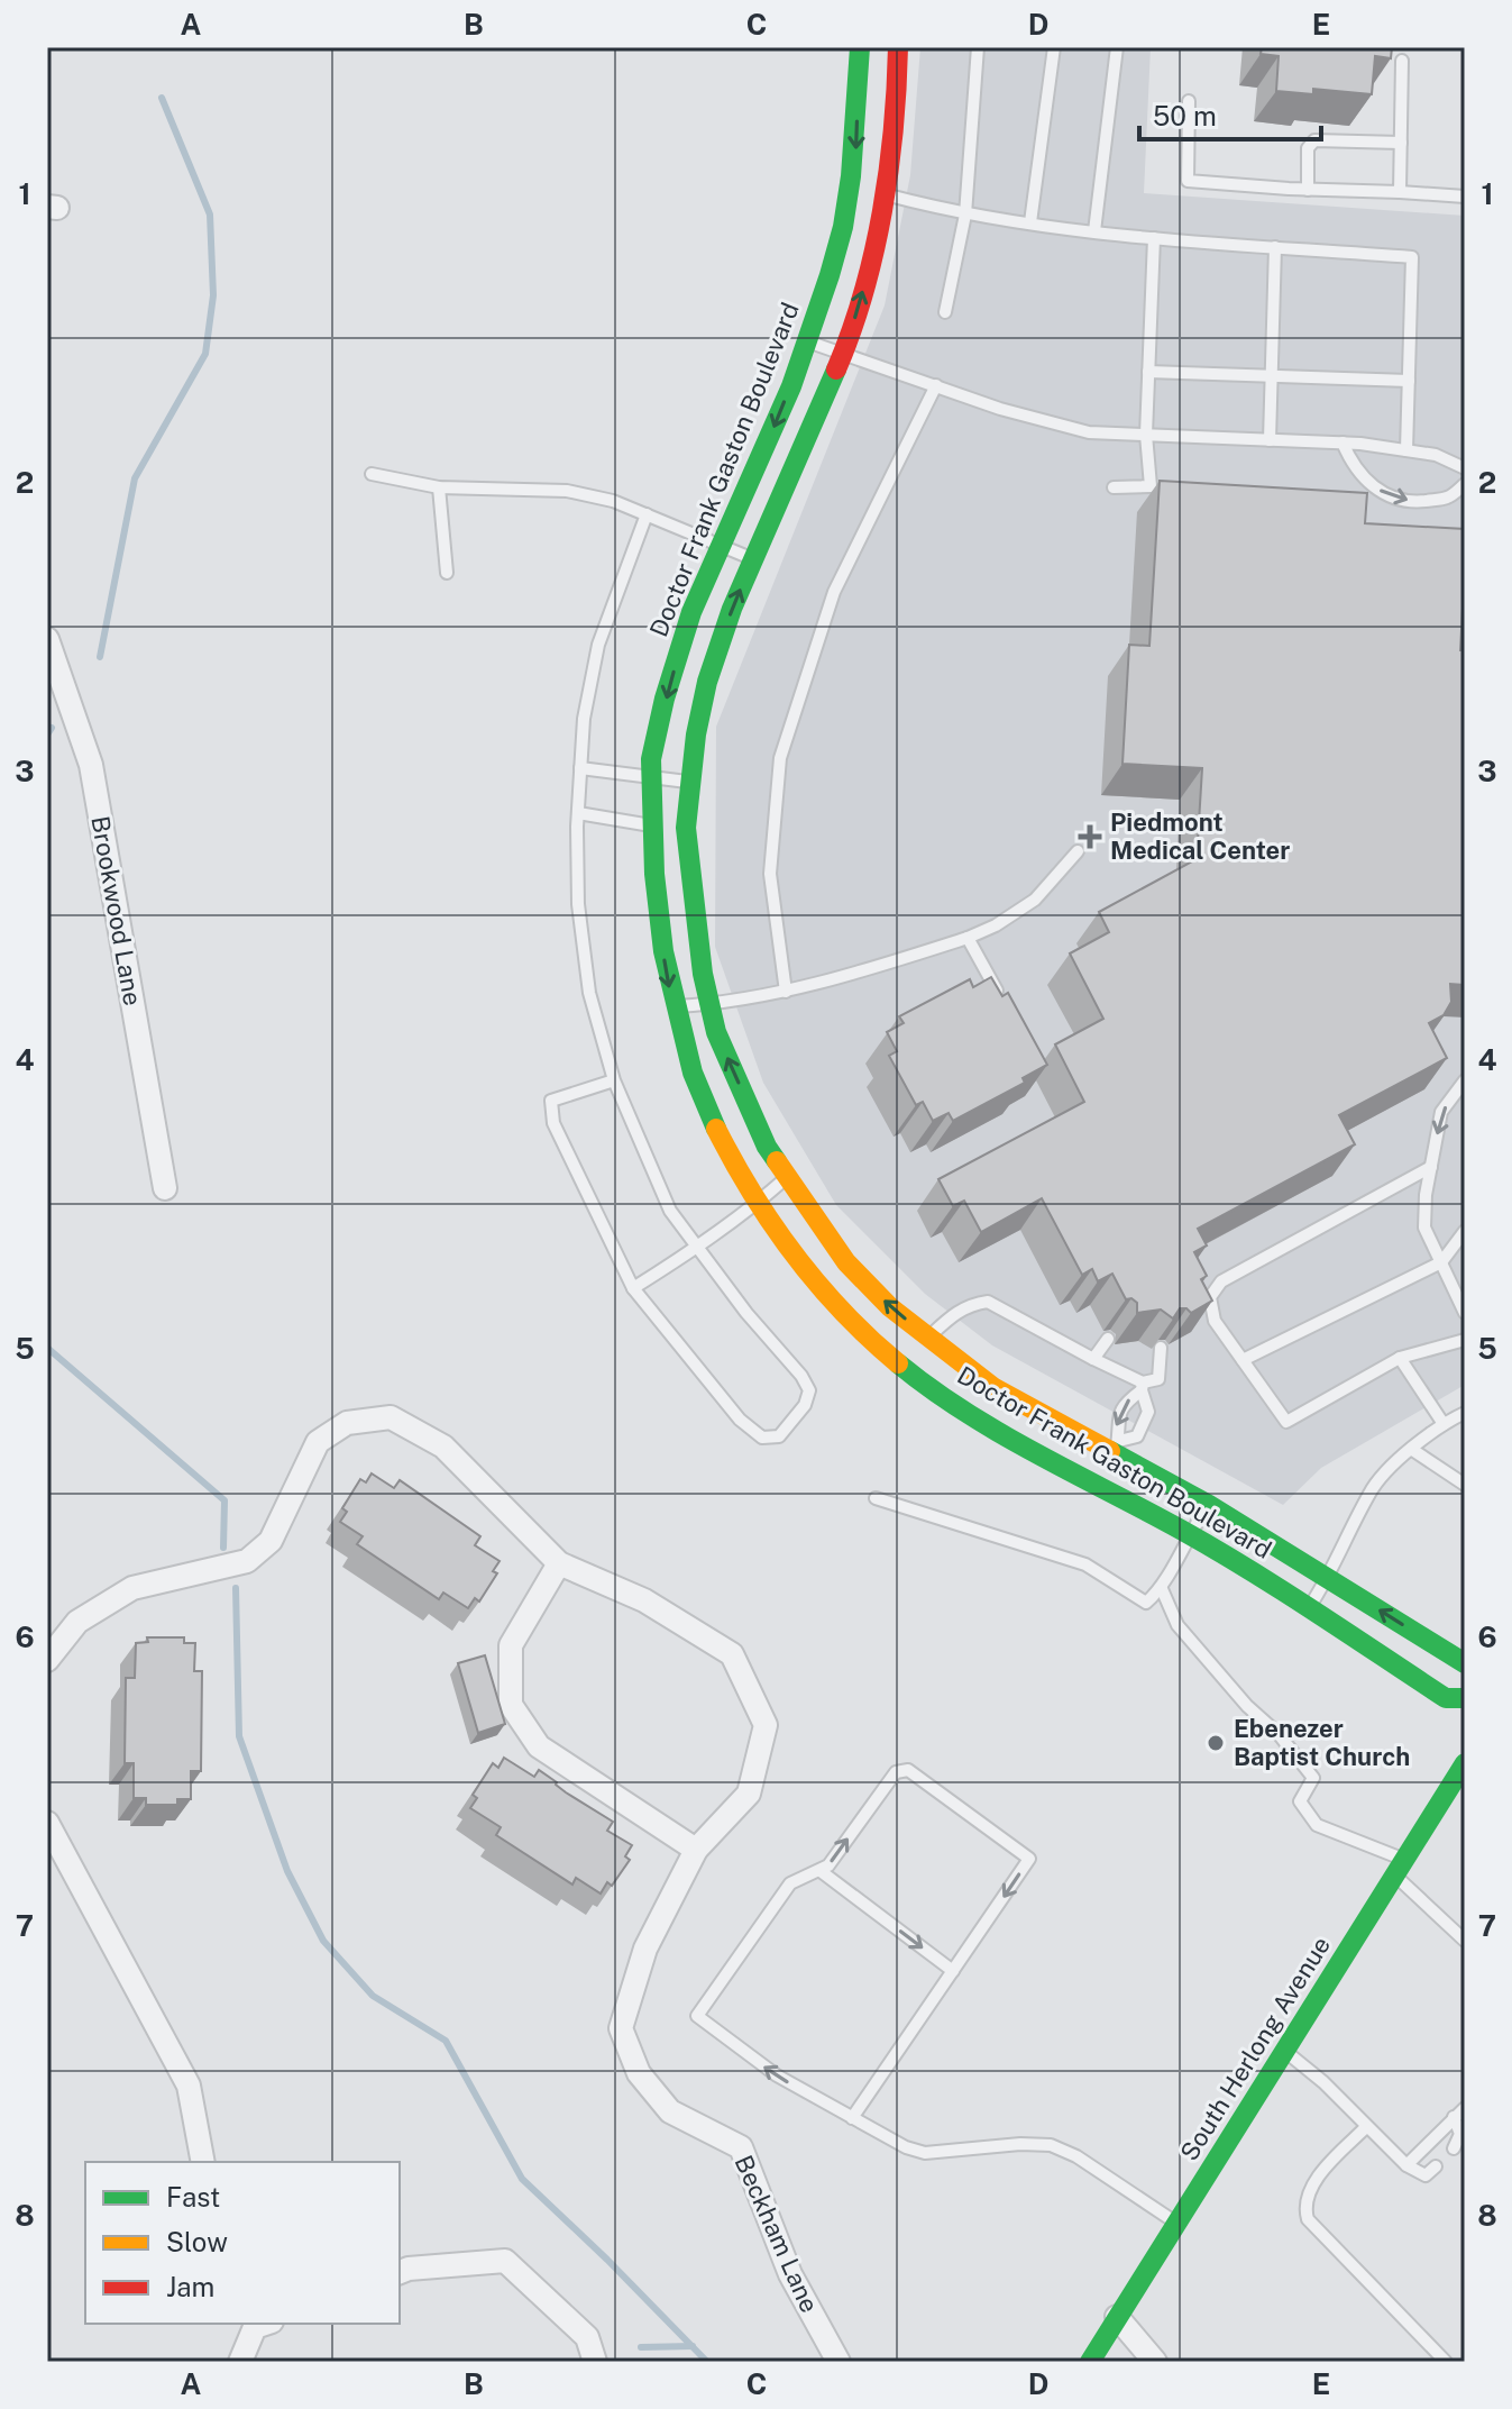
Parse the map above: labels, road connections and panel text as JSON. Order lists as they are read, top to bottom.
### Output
{
  "streets": {
    "street": [
      "Doctor Frank Gaston Boulevard",
      "Brookwood Lane",
      "South Herlong Avenue",
      "Beckham Lane"
    ]
  },
  "places": {
    "health": ["Piedmont Medical Center"],
    "other": ["Ebenezer Baptist Church"]
  },
  "legend": ["Fast", "Slow", "Jam"],
  "scale_bar": "50 m",
  "grid": {
    "columns": [
      "A",
      "B",
      "C",
      "D",
      "E"
    ],
    "rows": [
      "1",
      "2",
      "3",
      "4",
      "5",
      "6",
      "7",
      "8"
    ]
  }
}
